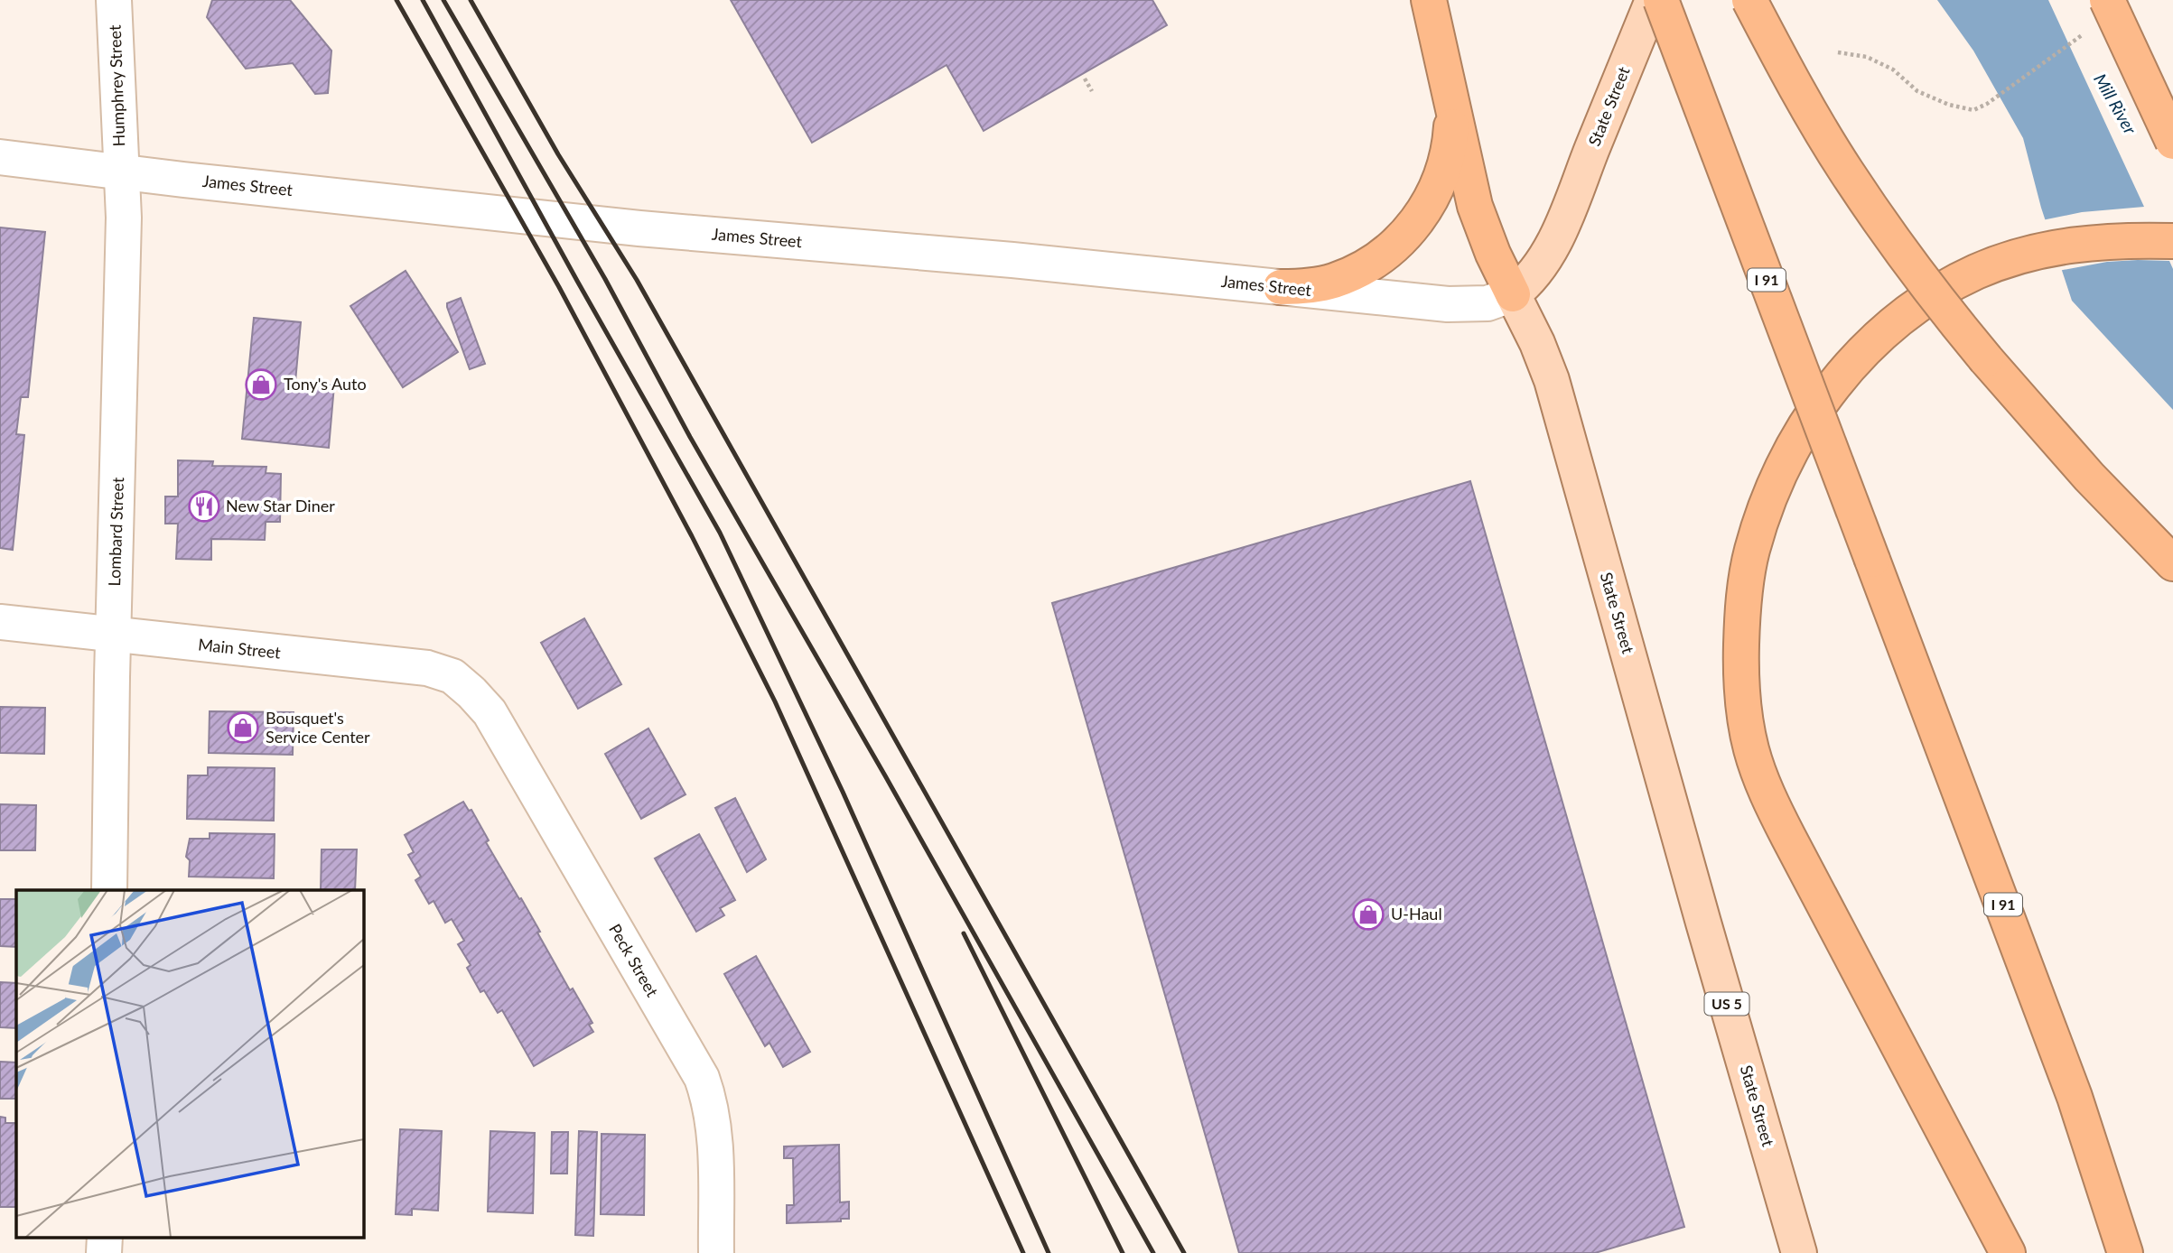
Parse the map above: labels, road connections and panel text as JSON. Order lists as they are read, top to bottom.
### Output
{
  "streets": {
    "highway": ["I 91"],
    "main road": ["State Street", "US 5"],
    "street": [
      "Humphrey Street",
      "James Street",
      "Lombard Street",
      "Main Street",
      "Peck Street"
    ]
  },
  "crossings": [
    ["Humphrey Street", "James Street"],
    ["Humphrey Street", "Lombard Street"],
    ["State Street", "James Street"],
    ["James Street", "Lombard Street"],
    ["Lombard Street", "Main Street"],
    ["Main Street", "Peck Street"]
  ],
  "water": ["Mill River"],
  "places": {
    "shop": ["Tony's Auto", "Bousquet's Service Center", "U-Haul"],
    "restaurant": ["New Star Diner"]
  }
}
